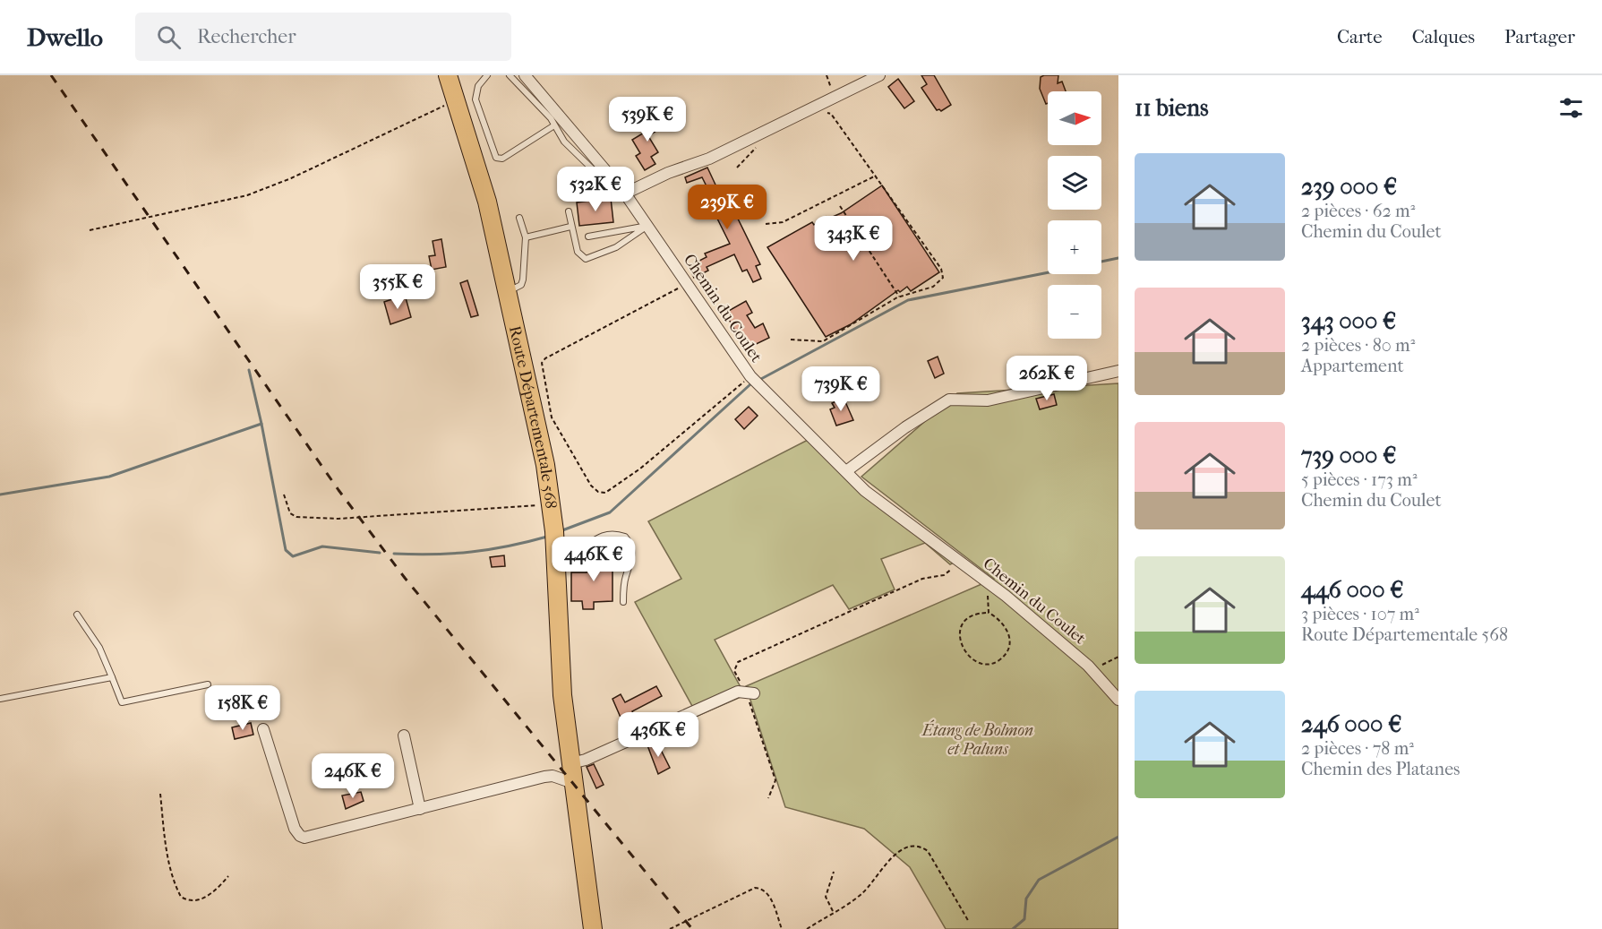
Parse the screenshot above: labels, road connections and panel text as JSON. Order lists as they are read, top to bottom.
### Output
{
  "streets": {
    "main road": ["Route Départementale 568"],
    "street": ["Chemin du Coulet"]
  },
  "parks": ["Étang de Bolmon et Paluns"],
  "north": "right",
  "page": {
    "header": "Dwello",
    "search": "Rechercher",
    "nav": ["Carte", "Calques", "Partager"],
    "heading": "11 biens",
    "map_buttons": ["+", "−"],
    "price": [
      "539K €",
      "532K €",
      "239K €",
      "343K €",
      "355K €",
      "262K €",
      "739K €",
      "446K €",
      "158K €",
      "436K €",
      "246K €"
    ],
    "list": [
      {
        "name": "239 000 €",
        "note": "2 pièces · 62 m² · Chemin du Coulet"
      },
      {
        "name": "343 000 €",
        "note": "2 pièces · 80 m² · Appartement"
      },
      {
        "name": "739 000 €",
        "note": "5 pièces · 173 m² · Chemin du Coulet"
      },
      {
        "name": "446 000 €",
        "note": "3 pièces · 107 m² · Route Départementale 568"
      },
      {
        "name": "246 000 €",
        "note": "2 pièces · 78 m² · Chemin des Platanes"
      }
    ]
  }
}
